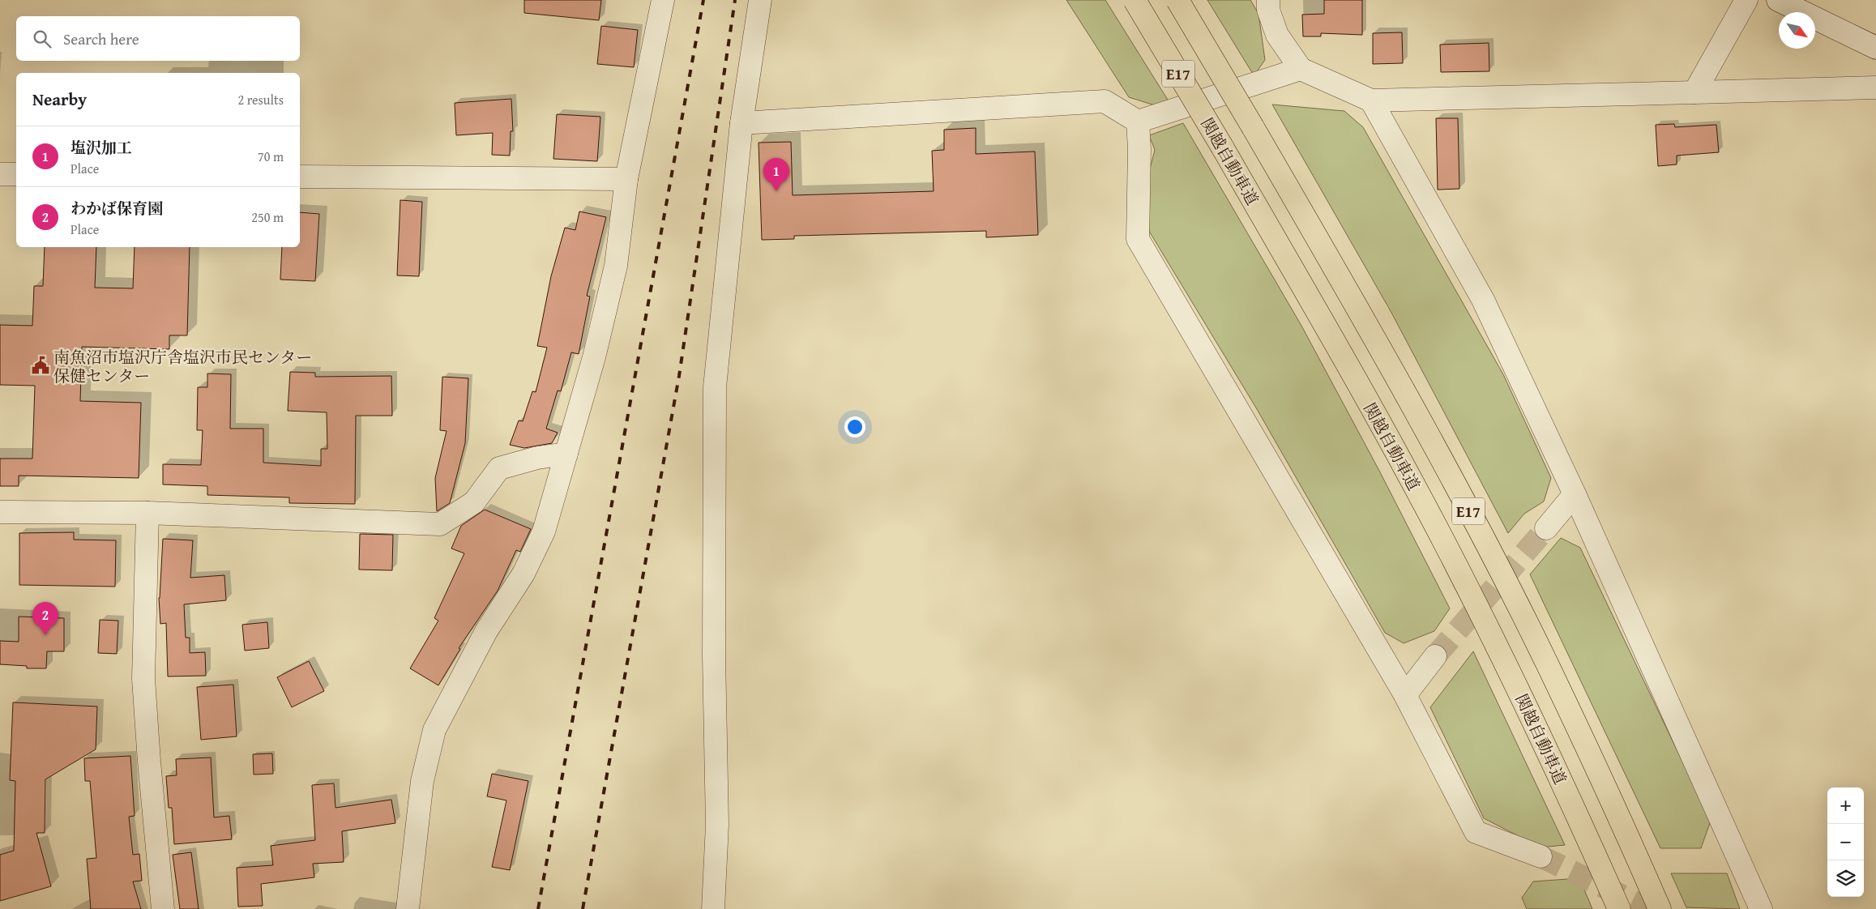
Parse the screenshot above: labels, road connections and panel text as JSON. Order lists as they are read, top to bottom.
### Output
{
  "streets": {
    "highway": ["E17", "関越自動車道"]
  },
  "places": {
    "public building": ["南魚沼市塩沢庁舎塩沢市民センター 保健センター"]
  },
  "north": "bottom right",
  "page": {
    "search": "Search here",
    "heading": ["Nearby", "2 results"],
    "list": [
      {
        "mark": "1",
        "name": "塩沢加工",
        "note": "Place",
        "value": "70 m"
      },
      {
        "mark": "2",
        "name": "わかば保育園",
        "note": "Place",
        "value": "250 m"
      }
    ],
    "pins": ["1", "2"],
    "map_buttons": ["+", "−"]
  }
}
